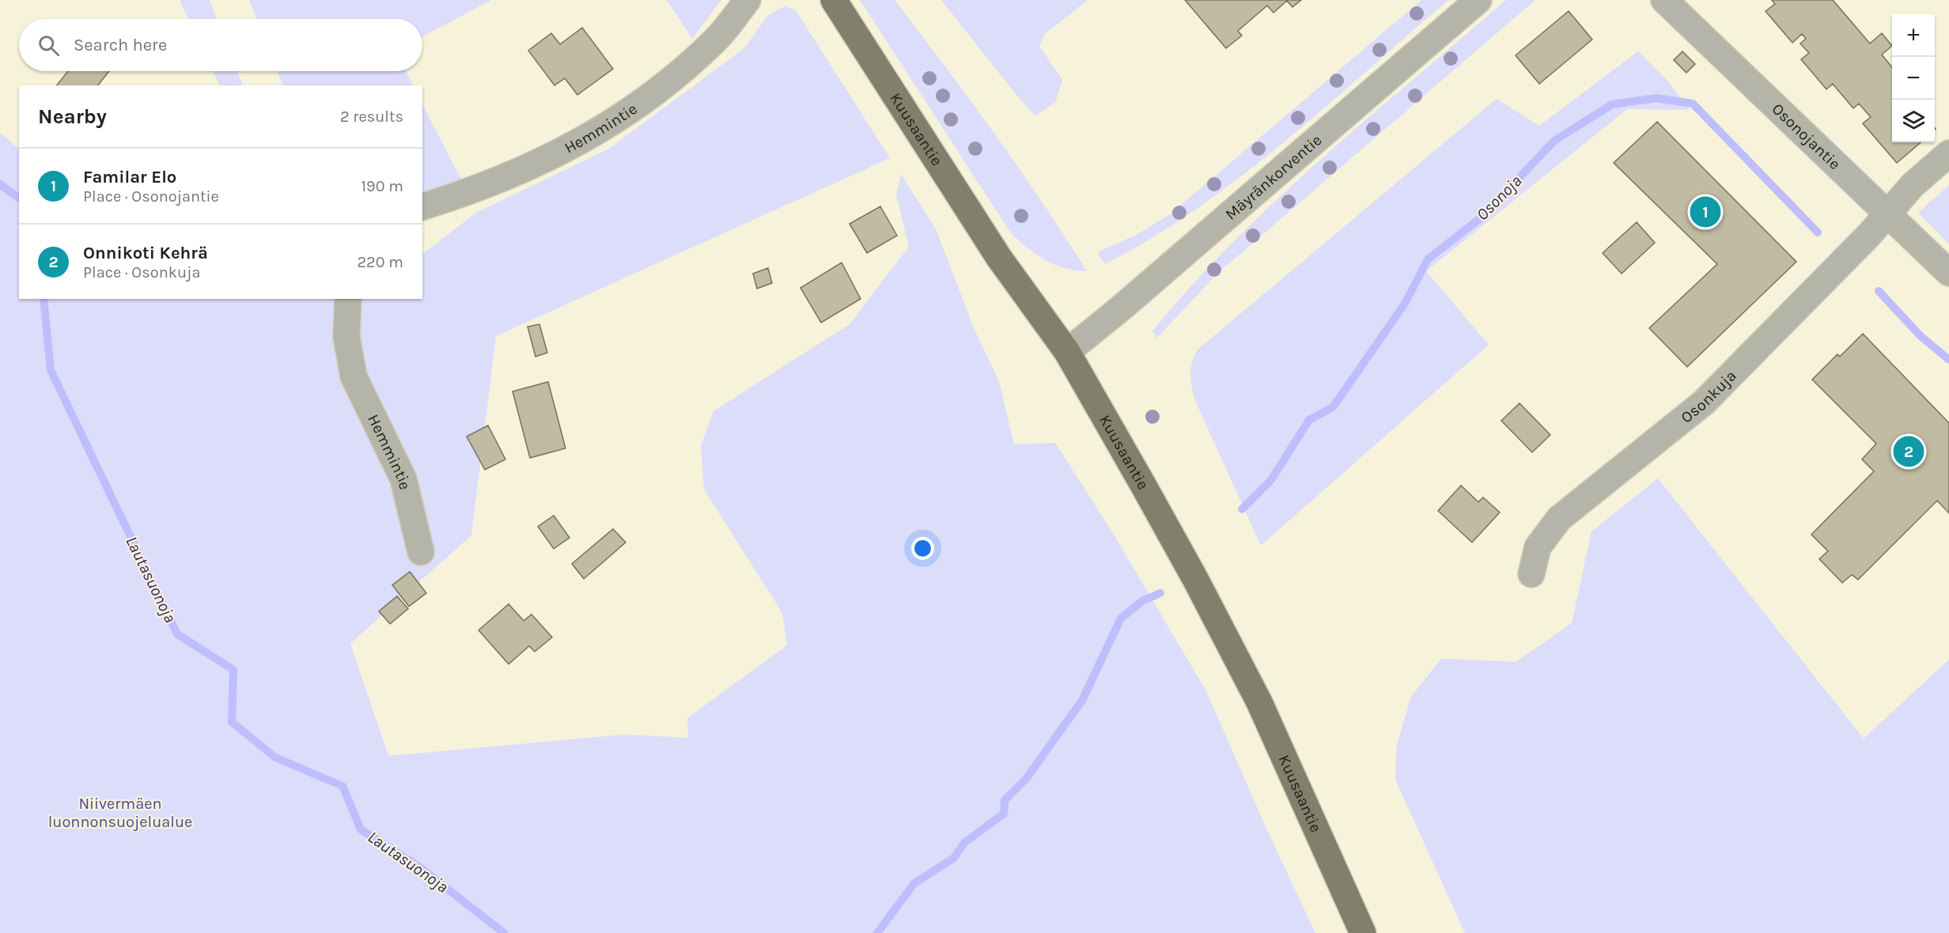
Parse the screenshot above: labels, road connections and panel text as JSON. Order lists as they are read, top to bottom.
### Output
{
  "streets": {
    "main road": ["Kuusaantie"],
    "street": [
      "Hemmintie",
      "Osonojantie",
      "Mäyränkorventie",
      "Osonkuja"
    ]
  },
  "crossings": [
    ["Kuusaantie", "Mäyränkorventie"],
    ["Osonojantie", "Osonkuja"]
  ],
  "water": ["Osonoja", "Lautasuonoja"],
  "parks": ["Niivermäen luonnonsuojelualue"],
  "page": {
    "map_buttons": ["+", "−"],
    "search": "Search here",
    "heading": ["Nearby", "2 results"],
    "list": [
      {
        "mark": "1",
        "name": "Familar Elo",
        "note": "Place · Osonojantie",
        "value": "190 m"
      },
      {
        "mark": "2",
        "name": "Onnikoti Kehrä",
        "note": "Place · Osonkuja",
        "value": "220 m"
      }
    ],
    "pins": ["1", "2"]
  }
}
